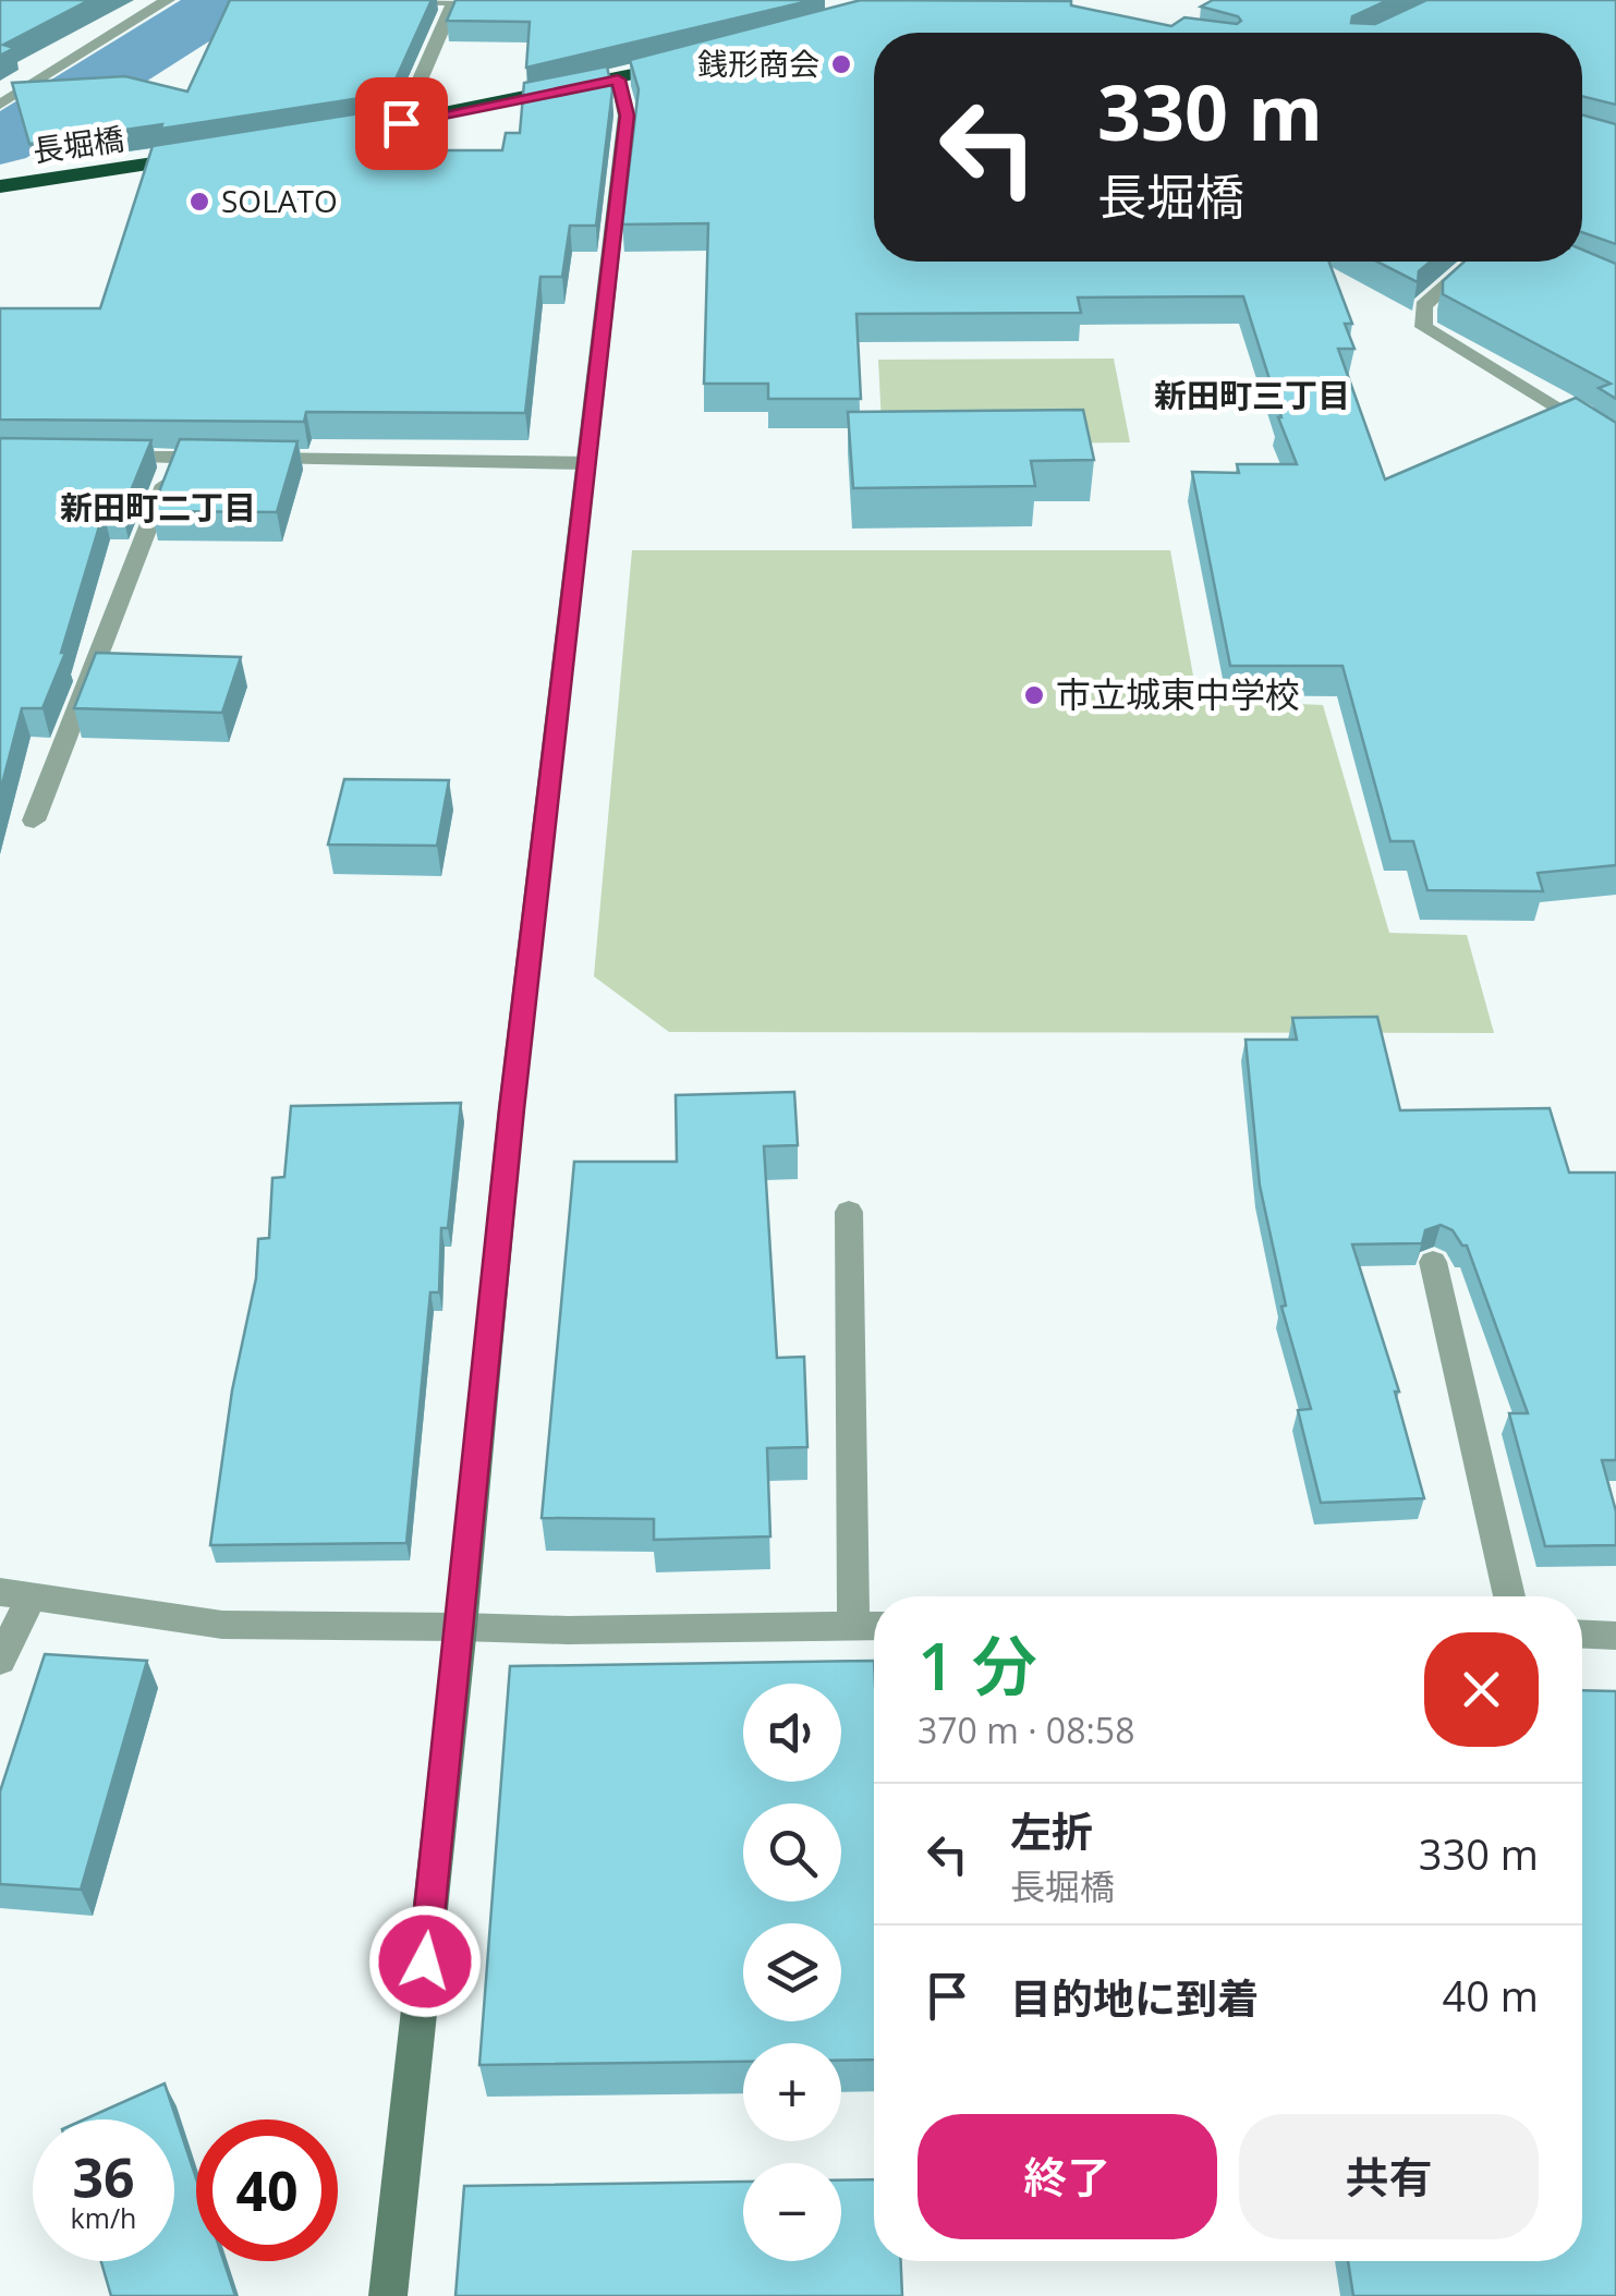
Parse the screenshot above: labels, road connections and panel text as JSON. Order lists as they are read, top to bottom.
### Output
{
  "streets": {
    "highway": ["長堀橋"]
  },
  "districts": ["新田町三丁目", "新田町二丁目"],
  "places": ["銭形商会", "SOLATO", "市立城東中学校"],
  "page": {
    "turn": ["330 m", "長堀橋"],
    "heading": ["1 分", "370 m · 08:58"],
    "map_buttons": ["+", "−"],
    "list": [
      {
        "name": "左折",
        "note": "長堀橋",
        "value": "330 m"
      },
      {
        "name": "目的地に到着",
        "value": "40 m"
      }
    ],
    "buttons": ["終了", "共有"],
    "speed": "36 km/h",
    "limit": "40"
  }
}
